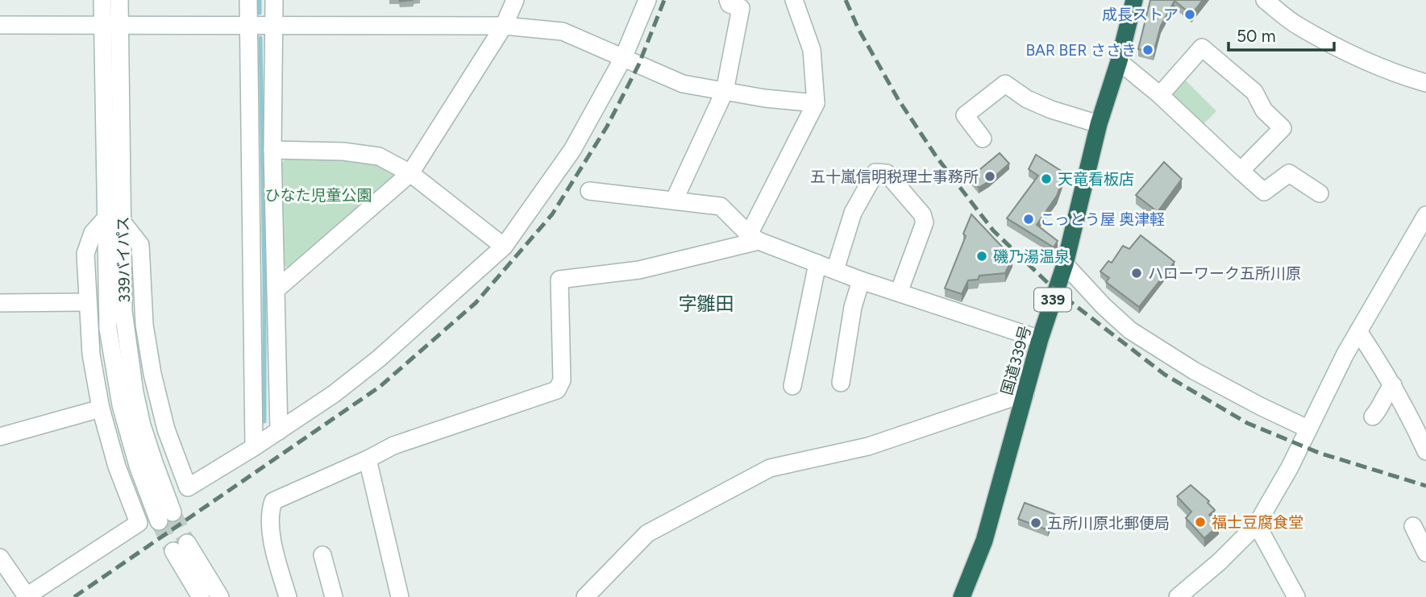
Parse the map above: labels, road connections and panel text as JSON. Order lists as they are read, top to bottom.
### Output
{
  "streets": {
    "highway": ["339", "国道339号"]
  },
  "districts": ["字雛田"],
  "parks": ["ひなた児童公園"],
  "places": [
    "成長ストア",
    "BAR BER ささき",
    "五十嵐信明税理士事務所",
    "天竜看板店",
    "こっとう屋 奥津軽",
    "磯乃湯温泉",
    "ハローワーク五所川原",
    "福士豆腐食堂",
    "五所川原北郵便局"
  ],
  "scale_bar": "50 m"
}
